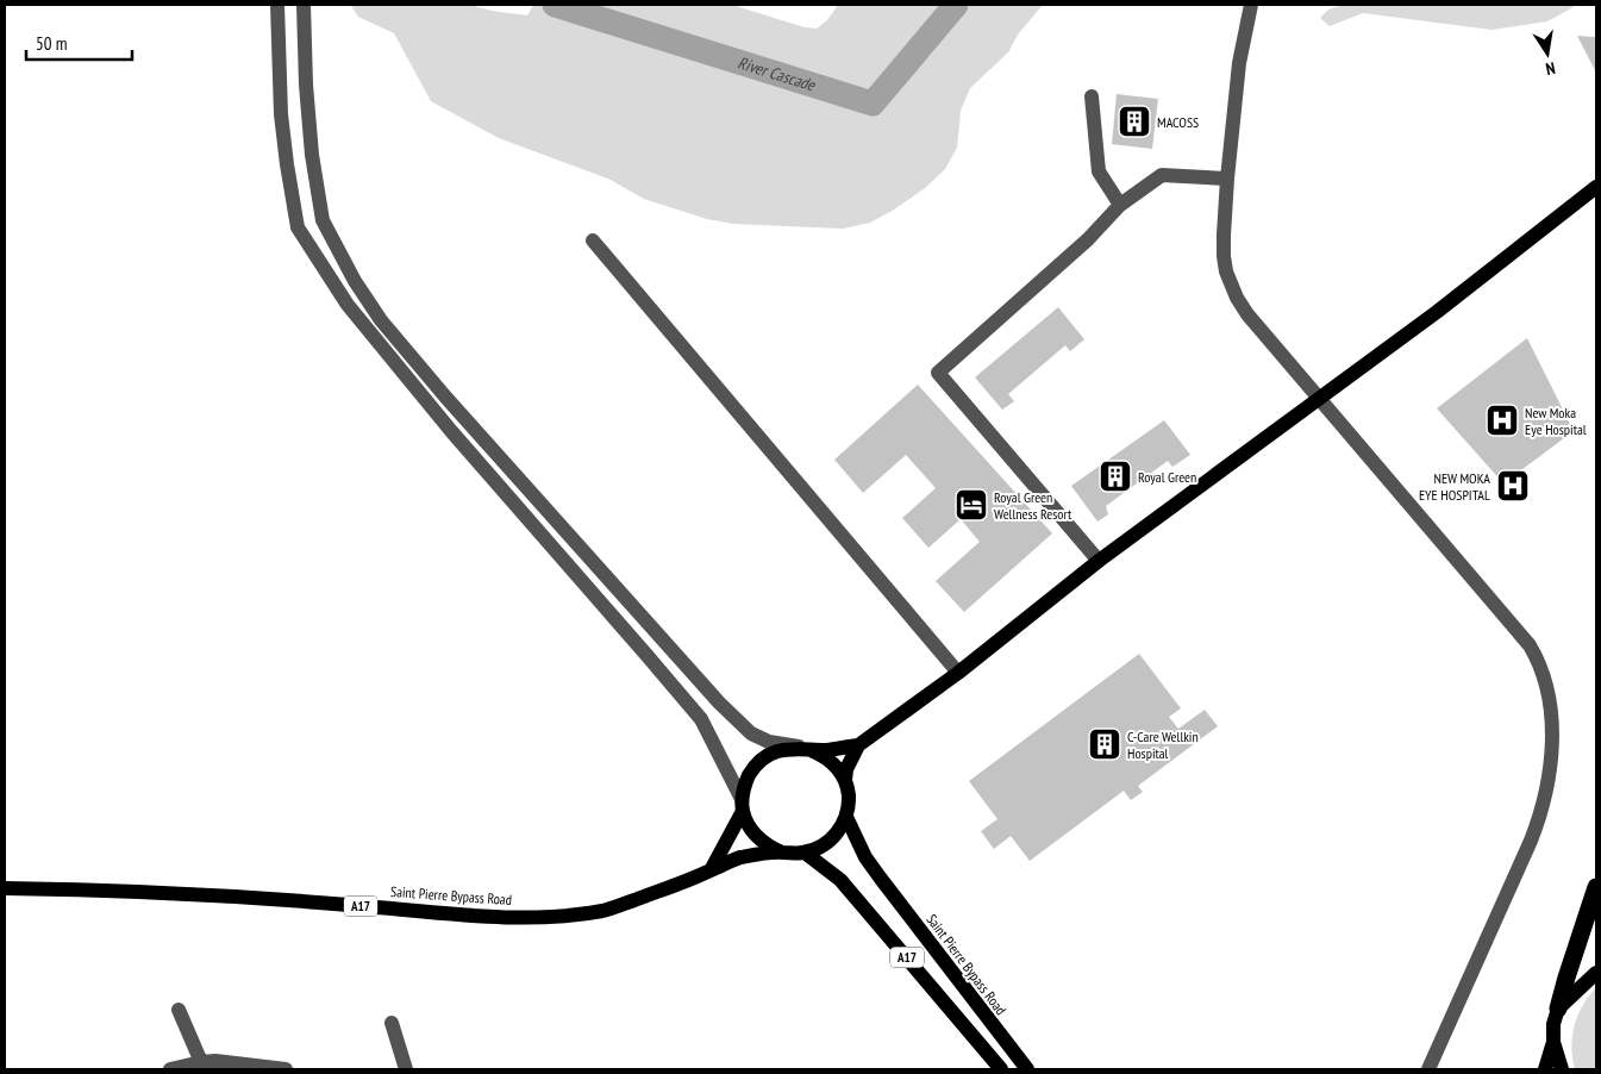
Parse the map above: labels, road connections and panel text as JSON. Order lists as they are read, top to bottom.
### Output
{
  "streets": {
    "main road": ["Saint Pierre Bypass Road", "A17"]
  },
  "crossings": [
    ["Saint Pierre Bypass Road", "A17"]
  ],
  "water": ["River Cascade"],
  "places": {
    "building": ["MACOSS", "Royal Green", "C-Care Wellkin Hospital"],
    "hospital": ["New Moka Eye Hospital", "NEW MOKA EYE HOSPITAL"],
    "hotel": ["Royal Green Wellness Resort"]
  },
  "scale_bar": "50 m",
  "north": "bottom"
}
